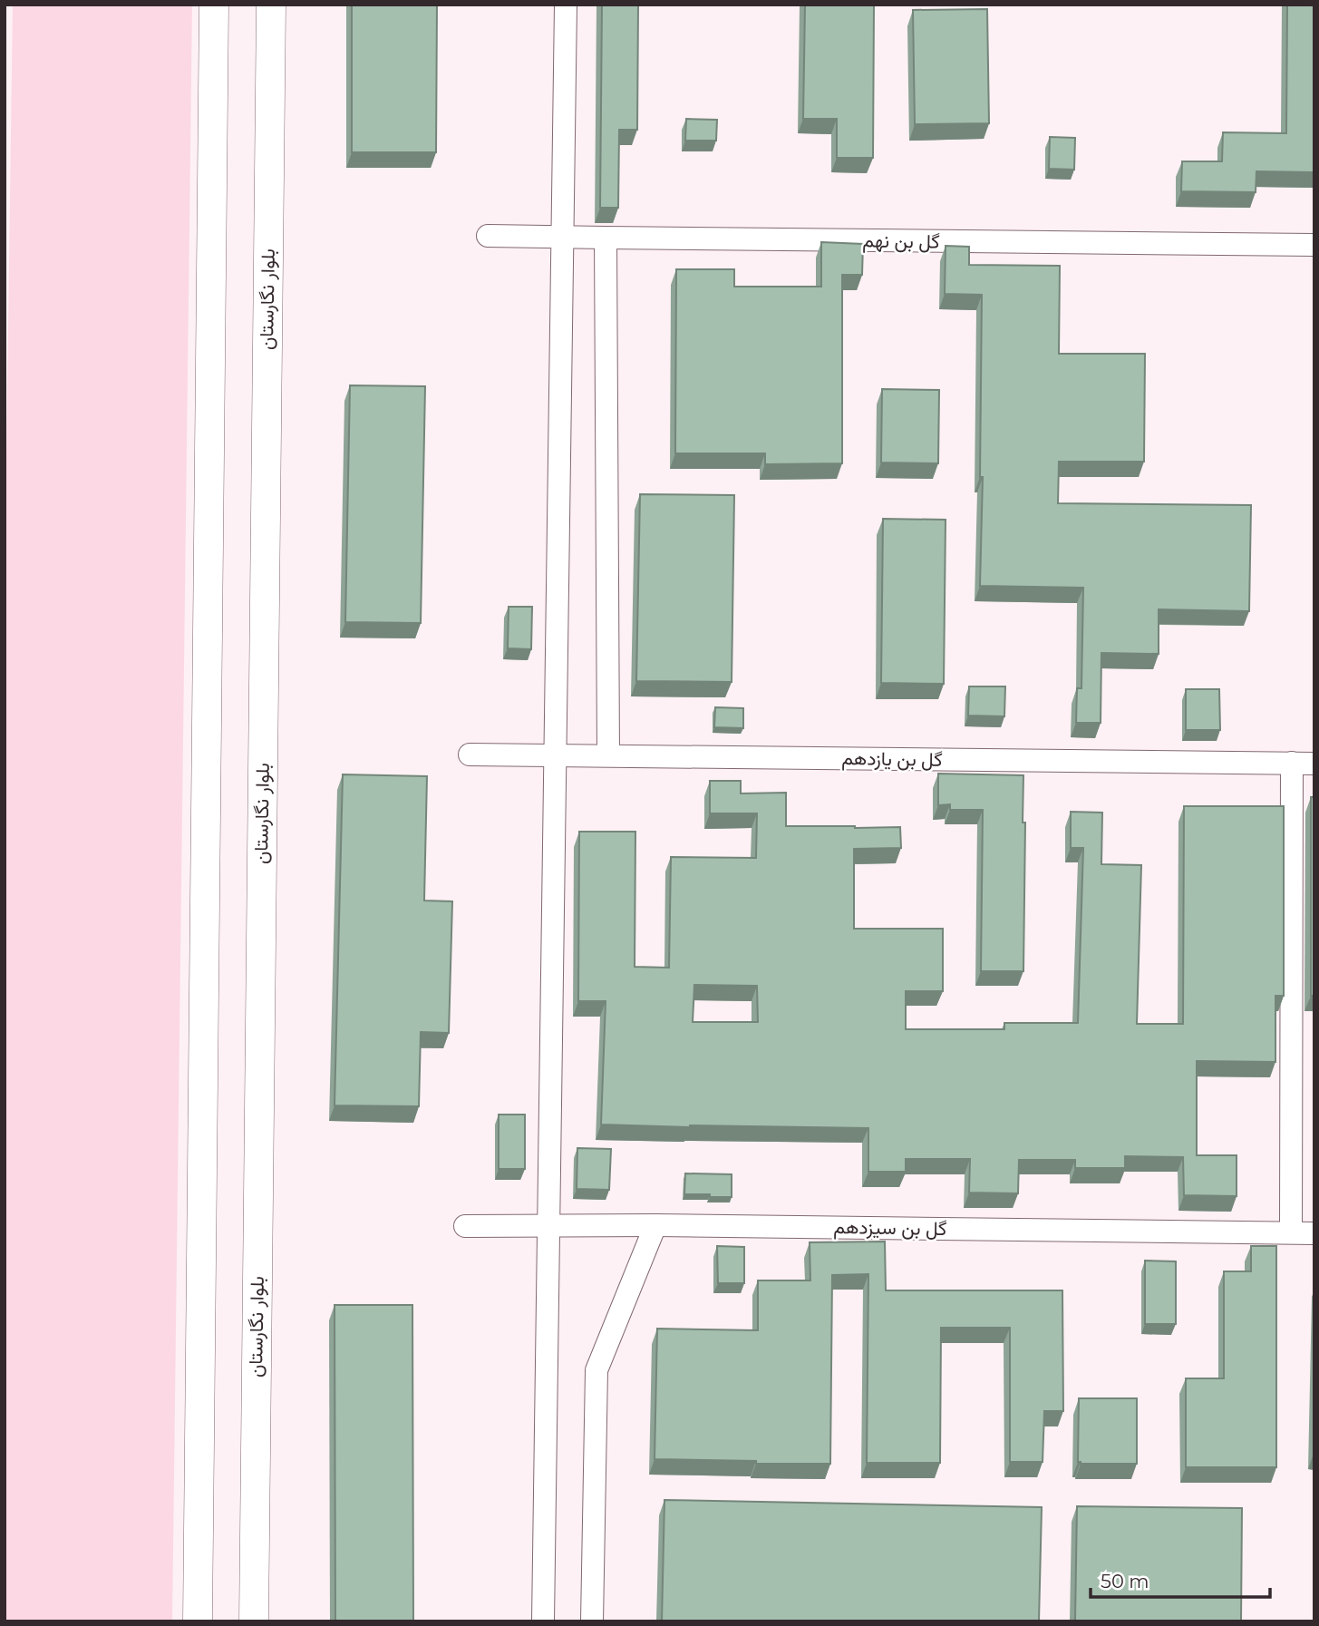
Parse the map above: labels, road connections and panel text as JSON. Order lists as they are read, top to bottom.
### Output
{
  "streets": {
    "street": [
      "گل بن نهم",
      "بلوار نگارستان",
      "گل بن یازدهم",
      "گل بن سیزدهم"
    ]
  },
  "scale_bar": "50 m"
}
